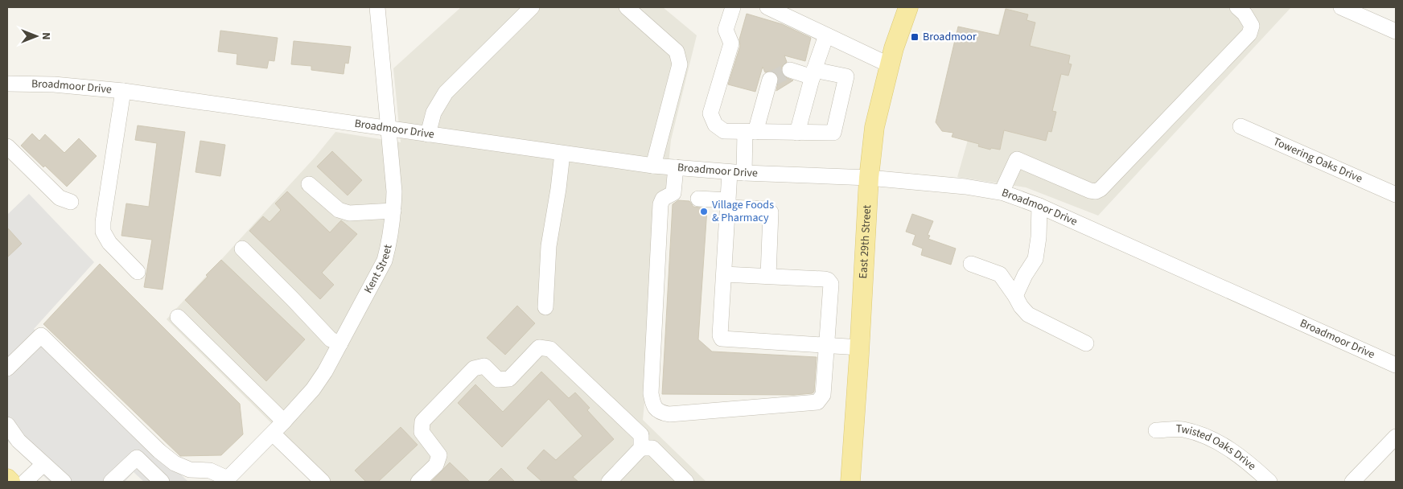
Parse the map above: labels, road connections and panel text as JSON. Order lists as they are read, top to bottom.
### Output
{
  "streets": {
    "main road": ["East 29th Street"],
    "street": [
      "Broadmoor Drive",
      "Towering Oaks Drive",
      "Kent Street",
      "Twisted Oaks Drive"
    ]
  },
  "crossings": [
    ["Broadmoor Drive", "East 29th Street"],
    ["Broadmoor Drive", "Kent Street"]
  ],
  "places": {
    "transit": ["Broadmoor"],
    "other": ["Village Foods & Pharmacy"]
  },
  "north": "right"
}
